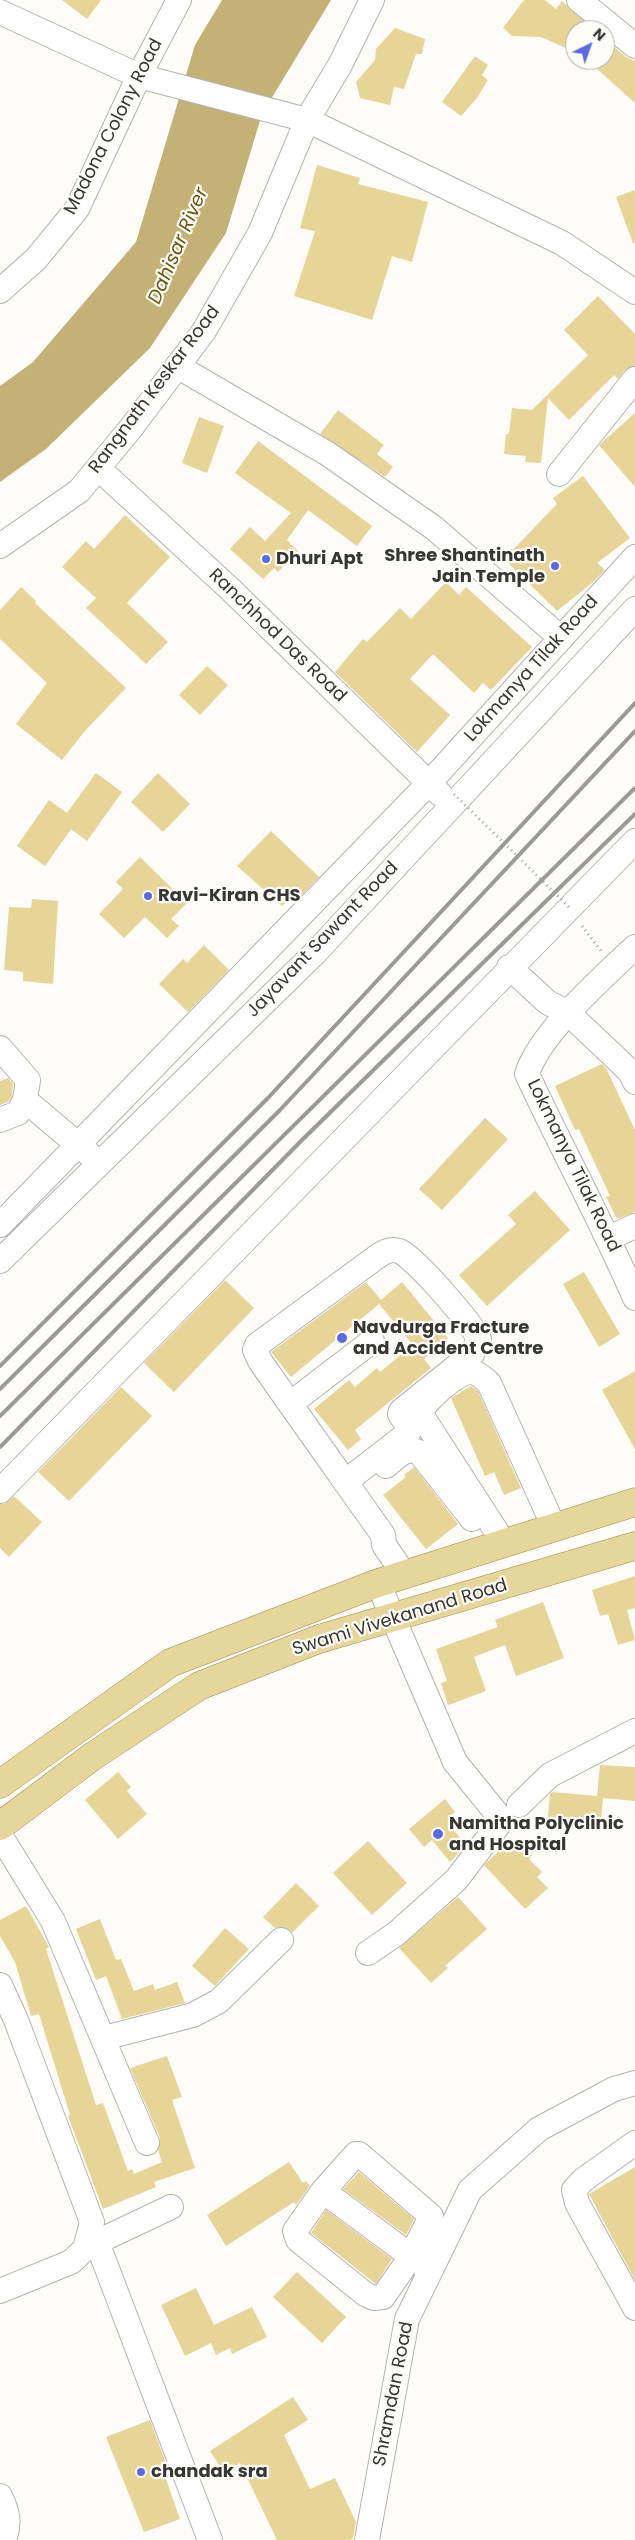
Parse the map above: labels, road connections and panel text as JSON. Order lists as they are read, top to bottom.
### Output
{
  "streets": {
    "main road": ["Swami Vivekanand Road"],
    "street": [
      "Madona Colony Road",
      "Rangnath Keskar Road",
      "Ranchhod Das Road",
      "Lokmanya Tilak Road",
      "Jayavant Sawant Road",
      "Shramdan Road"
    ]
  },
  "crossings": [
    ["Rangnath Keskar Road", "Ranchhod Das Road"],
    ["Ranchhod Das Road", "Lokmanya Tilak Road"],
    ["Ranchhod Das Road", "Jayavant Sawant Road"],
    ["Lokmanya Tilak Road", "Jayavant Sawant Road"]
  ],
  "water": ["Dahisar River"],
  "places": [
    "Dhuri Apt",
    "Shree Shantinath Jain Temple",
    "Ravi-Kiran CHS",
    "Navdurga Fracture and Accident Centre",
    "Namitha Polyclinic and Hospital",
    "chandak sra"
  ],
  "north": "top right"
}
